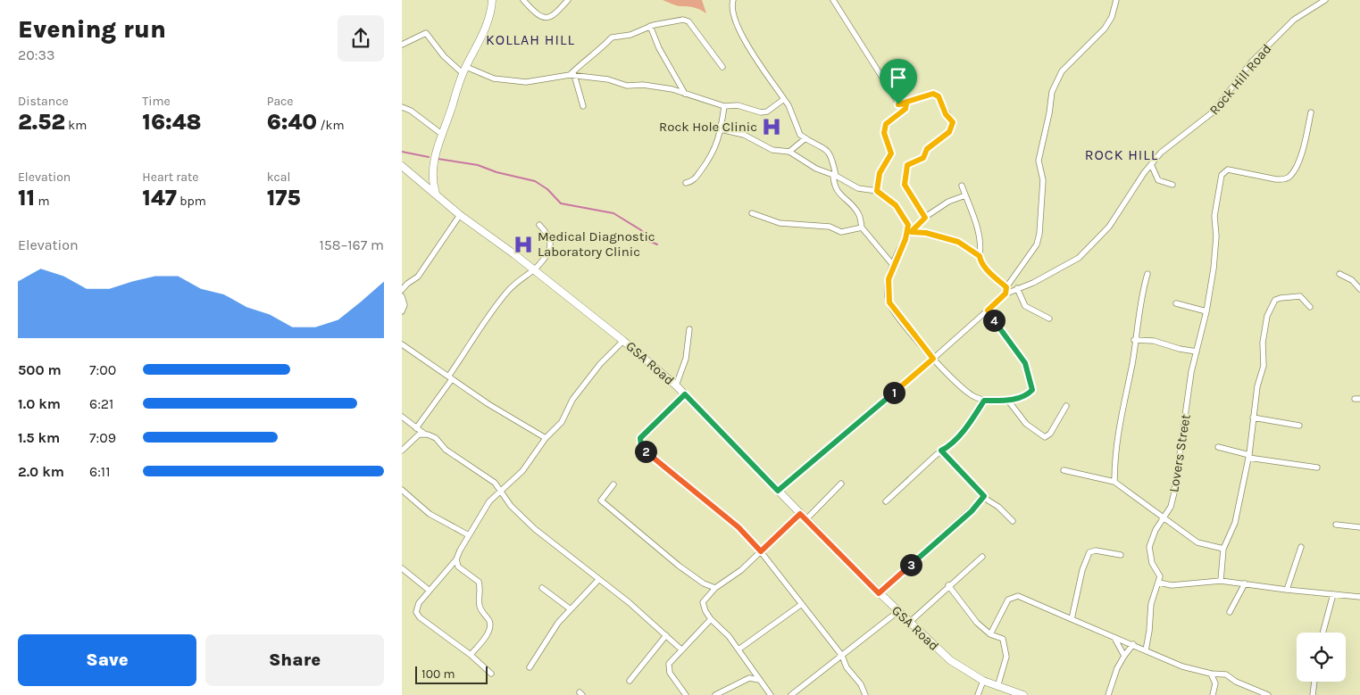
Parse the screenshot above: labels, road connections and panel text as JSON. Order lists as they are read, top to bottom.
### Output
{
  "streets": {
    "street": ["Rock Hill Road", "GSA Road", "Lovers Street"]
  },
  "crossings": [
    ["Rock Hill Road", "GSA Road"]
  ],
  "districts": ["KOLLAH HILL", "ROCK HILL"],
  "places": {
    "hospital": ["Rock Hole Clinic", "Medical Diagnostic Laboratory Clinic"]
  },
  "scale_bar": "100 m",
  "page": {
    "heading": ["Evening run", "20:33"],
    "stats": [
      ["Distance", "2.52 km"],
      ["Time", "16:48"],
      ["Pace", "6:40 /km"],
      ["Elevation", "11 m"],
      ["Heart rate", "147 bpm"],
      ["kcal", "175"]
    ],
    "chart": ["Elevation", "158–167 m"],
    "pins": [
      "4",
      "1",
      "2",
      "3"
    ],
    "list": [
      {
        "name": "500 m",
        "note": "7:00"
      },
      {
        "name": "1.0 km",
        "note": "6:21"
      },
      {
        "name": "1.5 km",
        "note": "7:09"
      },
      {
        "name": "2.0 km",
        "note": "6:11"
      }
    ],
    "buttons": ["Save", "Share"],
    "scale": "100 m"
  }
}
